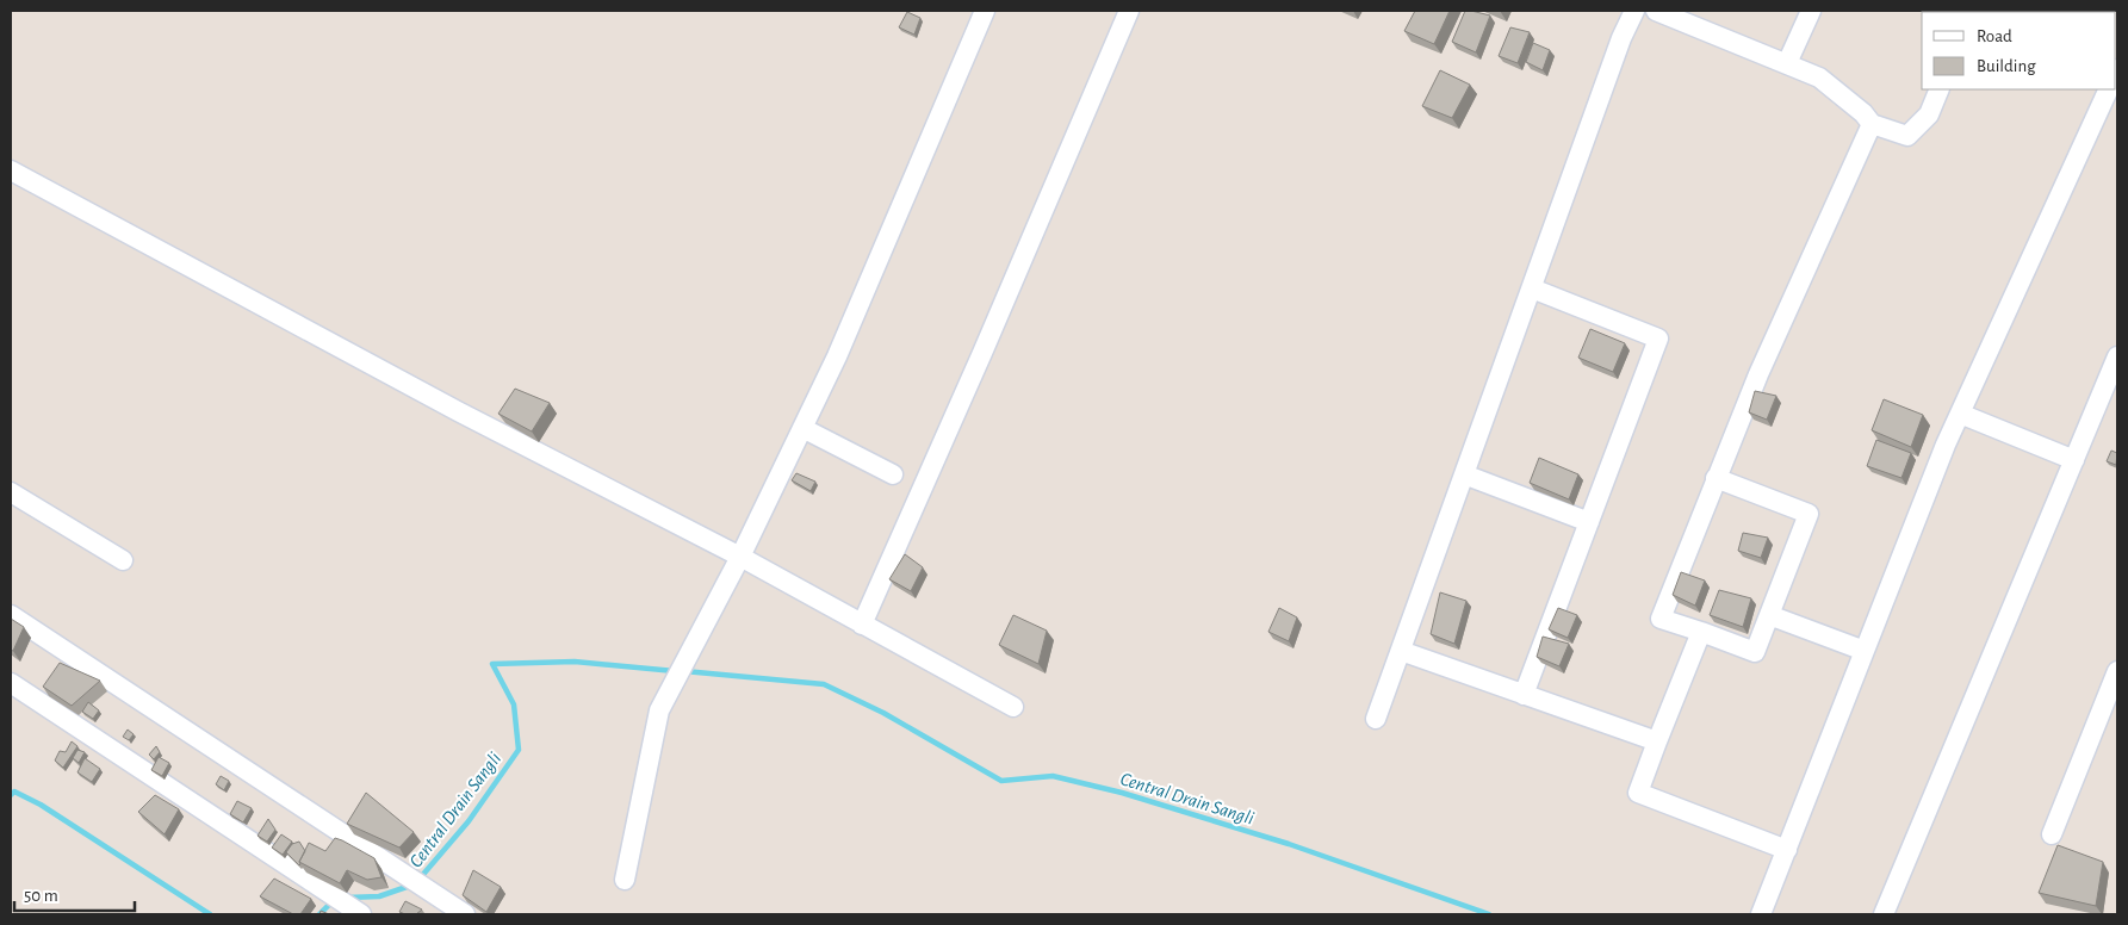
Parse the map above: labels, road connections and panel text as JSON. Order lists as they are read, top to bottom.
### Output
{
  "water": ["Central Drain Sangli"],
  "legend": ["Road", "Building"],
  "scale_bar": "50 m"
}
